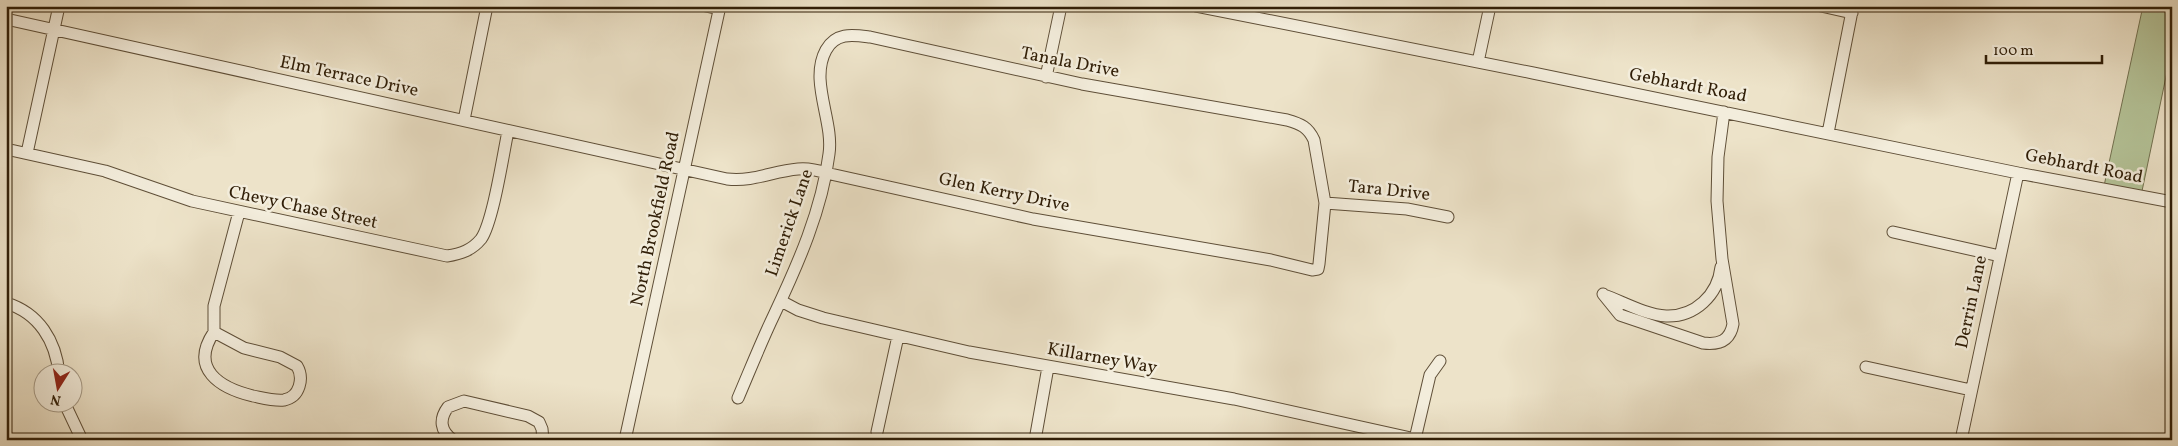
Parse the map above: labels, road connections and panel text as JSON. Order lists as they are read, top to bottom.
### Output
{
  "streets": {
    "street": [
      "Tanala Drive",
      "Elm Terrace Drive",
      "Gebhardt Road",
      "Tara Drive",
      "Glen Kerry Drive",
      "Chevy Chase Street",
      "North Brookfield Road",
      "Limerick Lane",
      "Derrin Lane",
      "Killarney Way"
    ]
  },
  "crossings": [
    ["Tanala Drive", "Tara Drive"],
    ["Tanala Drive", "Glen Kerry Drive"],
    ["Tanala Drive", "Limerick Lane"],
    ["Elm Terrace Drive", "Glen Kerry Drive"],
    ["Elm Terrace Drive", "Chevy Chase Street"],
    ["Elm Terrace Drive", "North Brookfield Road"],
    ["Gebhardt Road", "Derrin Lane"],
    ["Tara Drive", "Glen Kerry Drive"],
    ["Glen Kerry Drive", "North Brookfield Road"],
    ["Glen Kerry Drive", "Limerick Lane"],
    ["Limerick Lane", "Killarney Way"]
  ],
  "scale_bar": "100 m",
  "north": "bottom"
}
